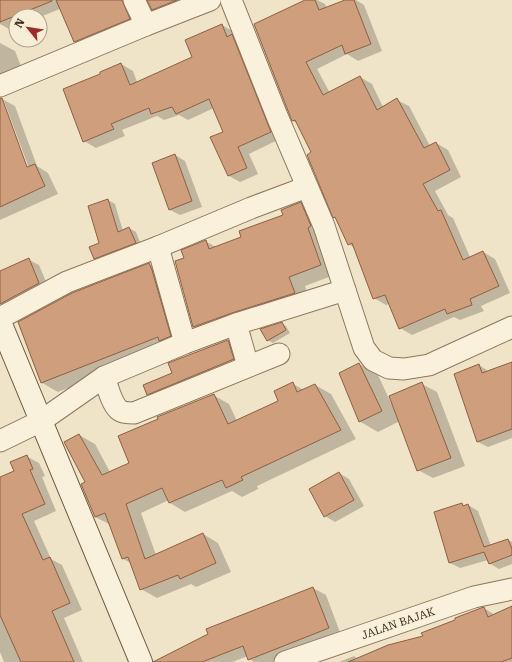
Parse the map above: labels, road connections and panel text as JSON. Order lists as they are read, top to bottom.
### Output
{
  "streets": {
    "street": ["JALAN BAJAK"]
  },
  "north": "top left"
}
